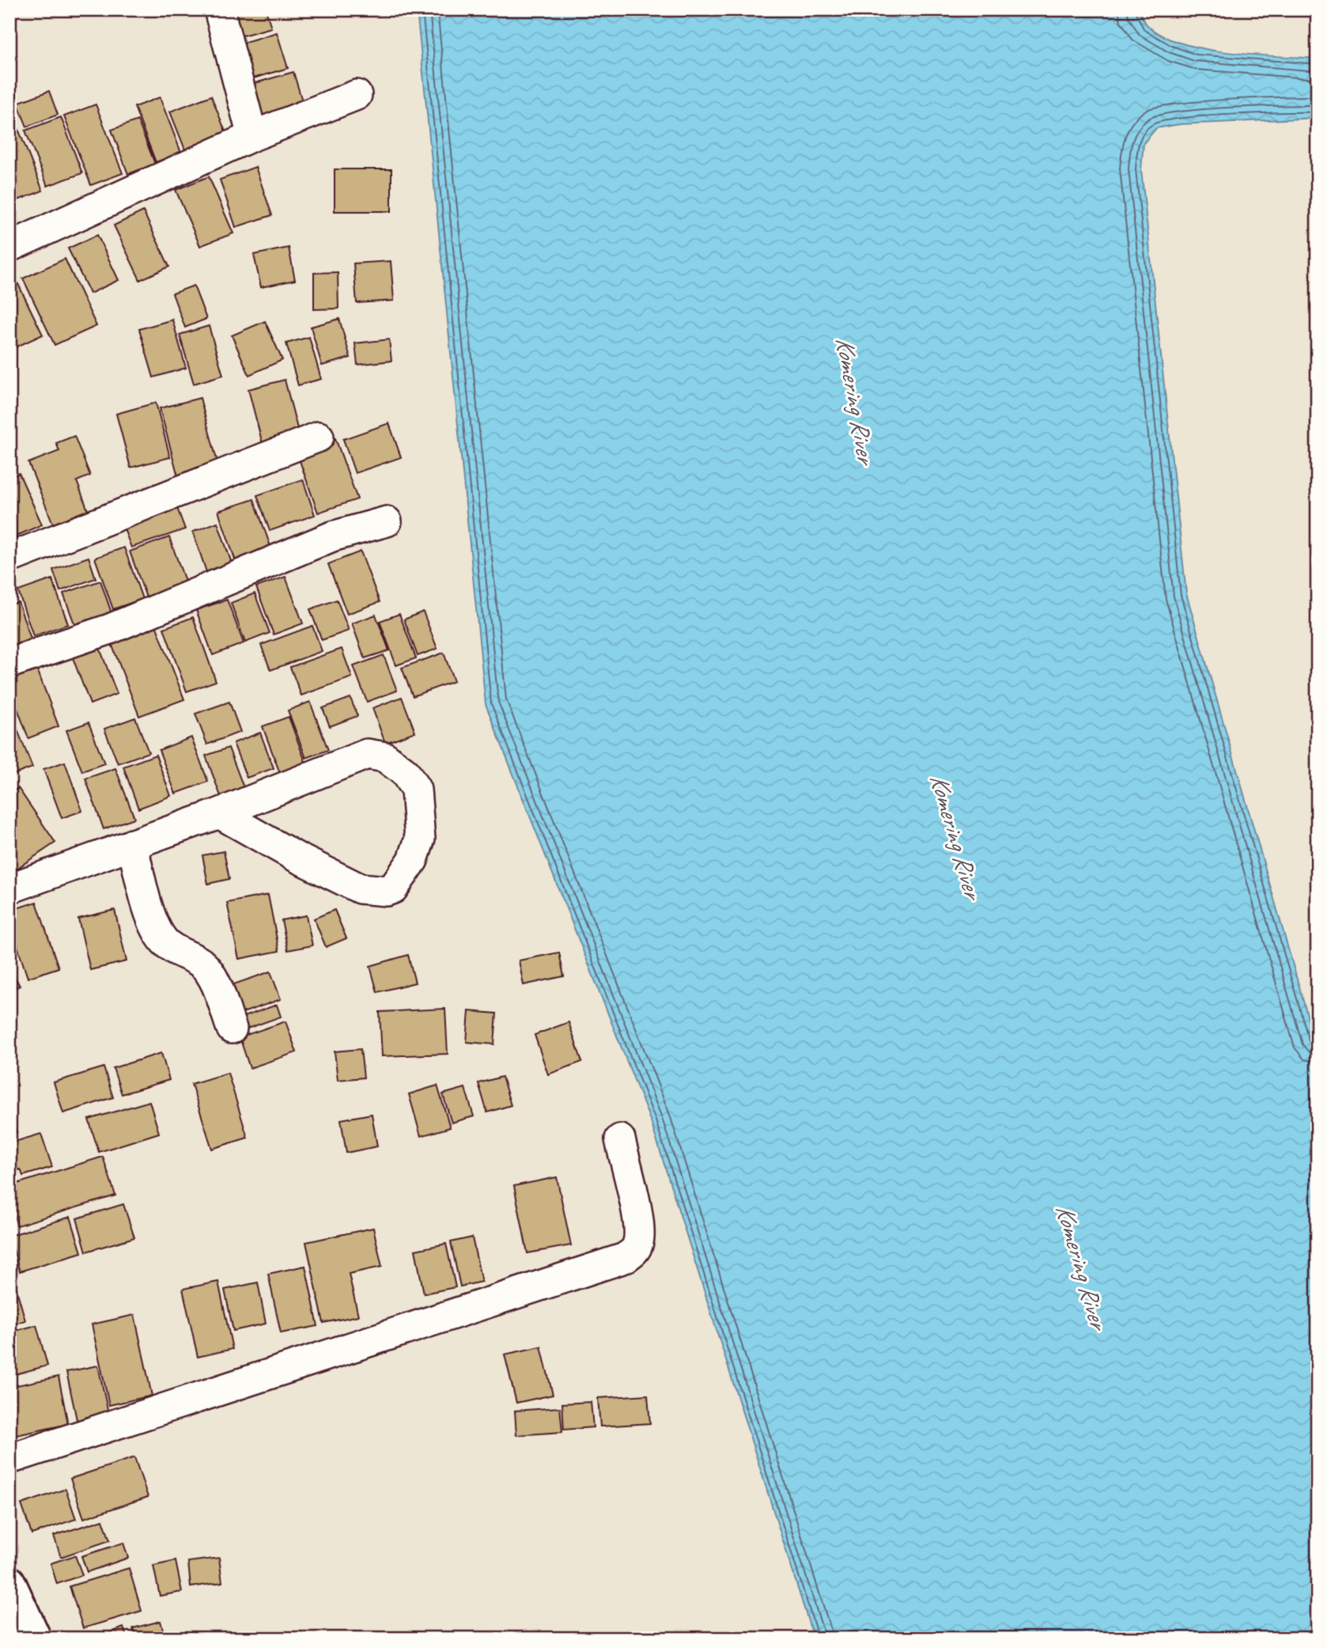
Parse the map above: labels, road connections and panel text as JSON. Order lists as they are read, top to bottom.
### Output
{
  "water": ["Komering River"]
}
